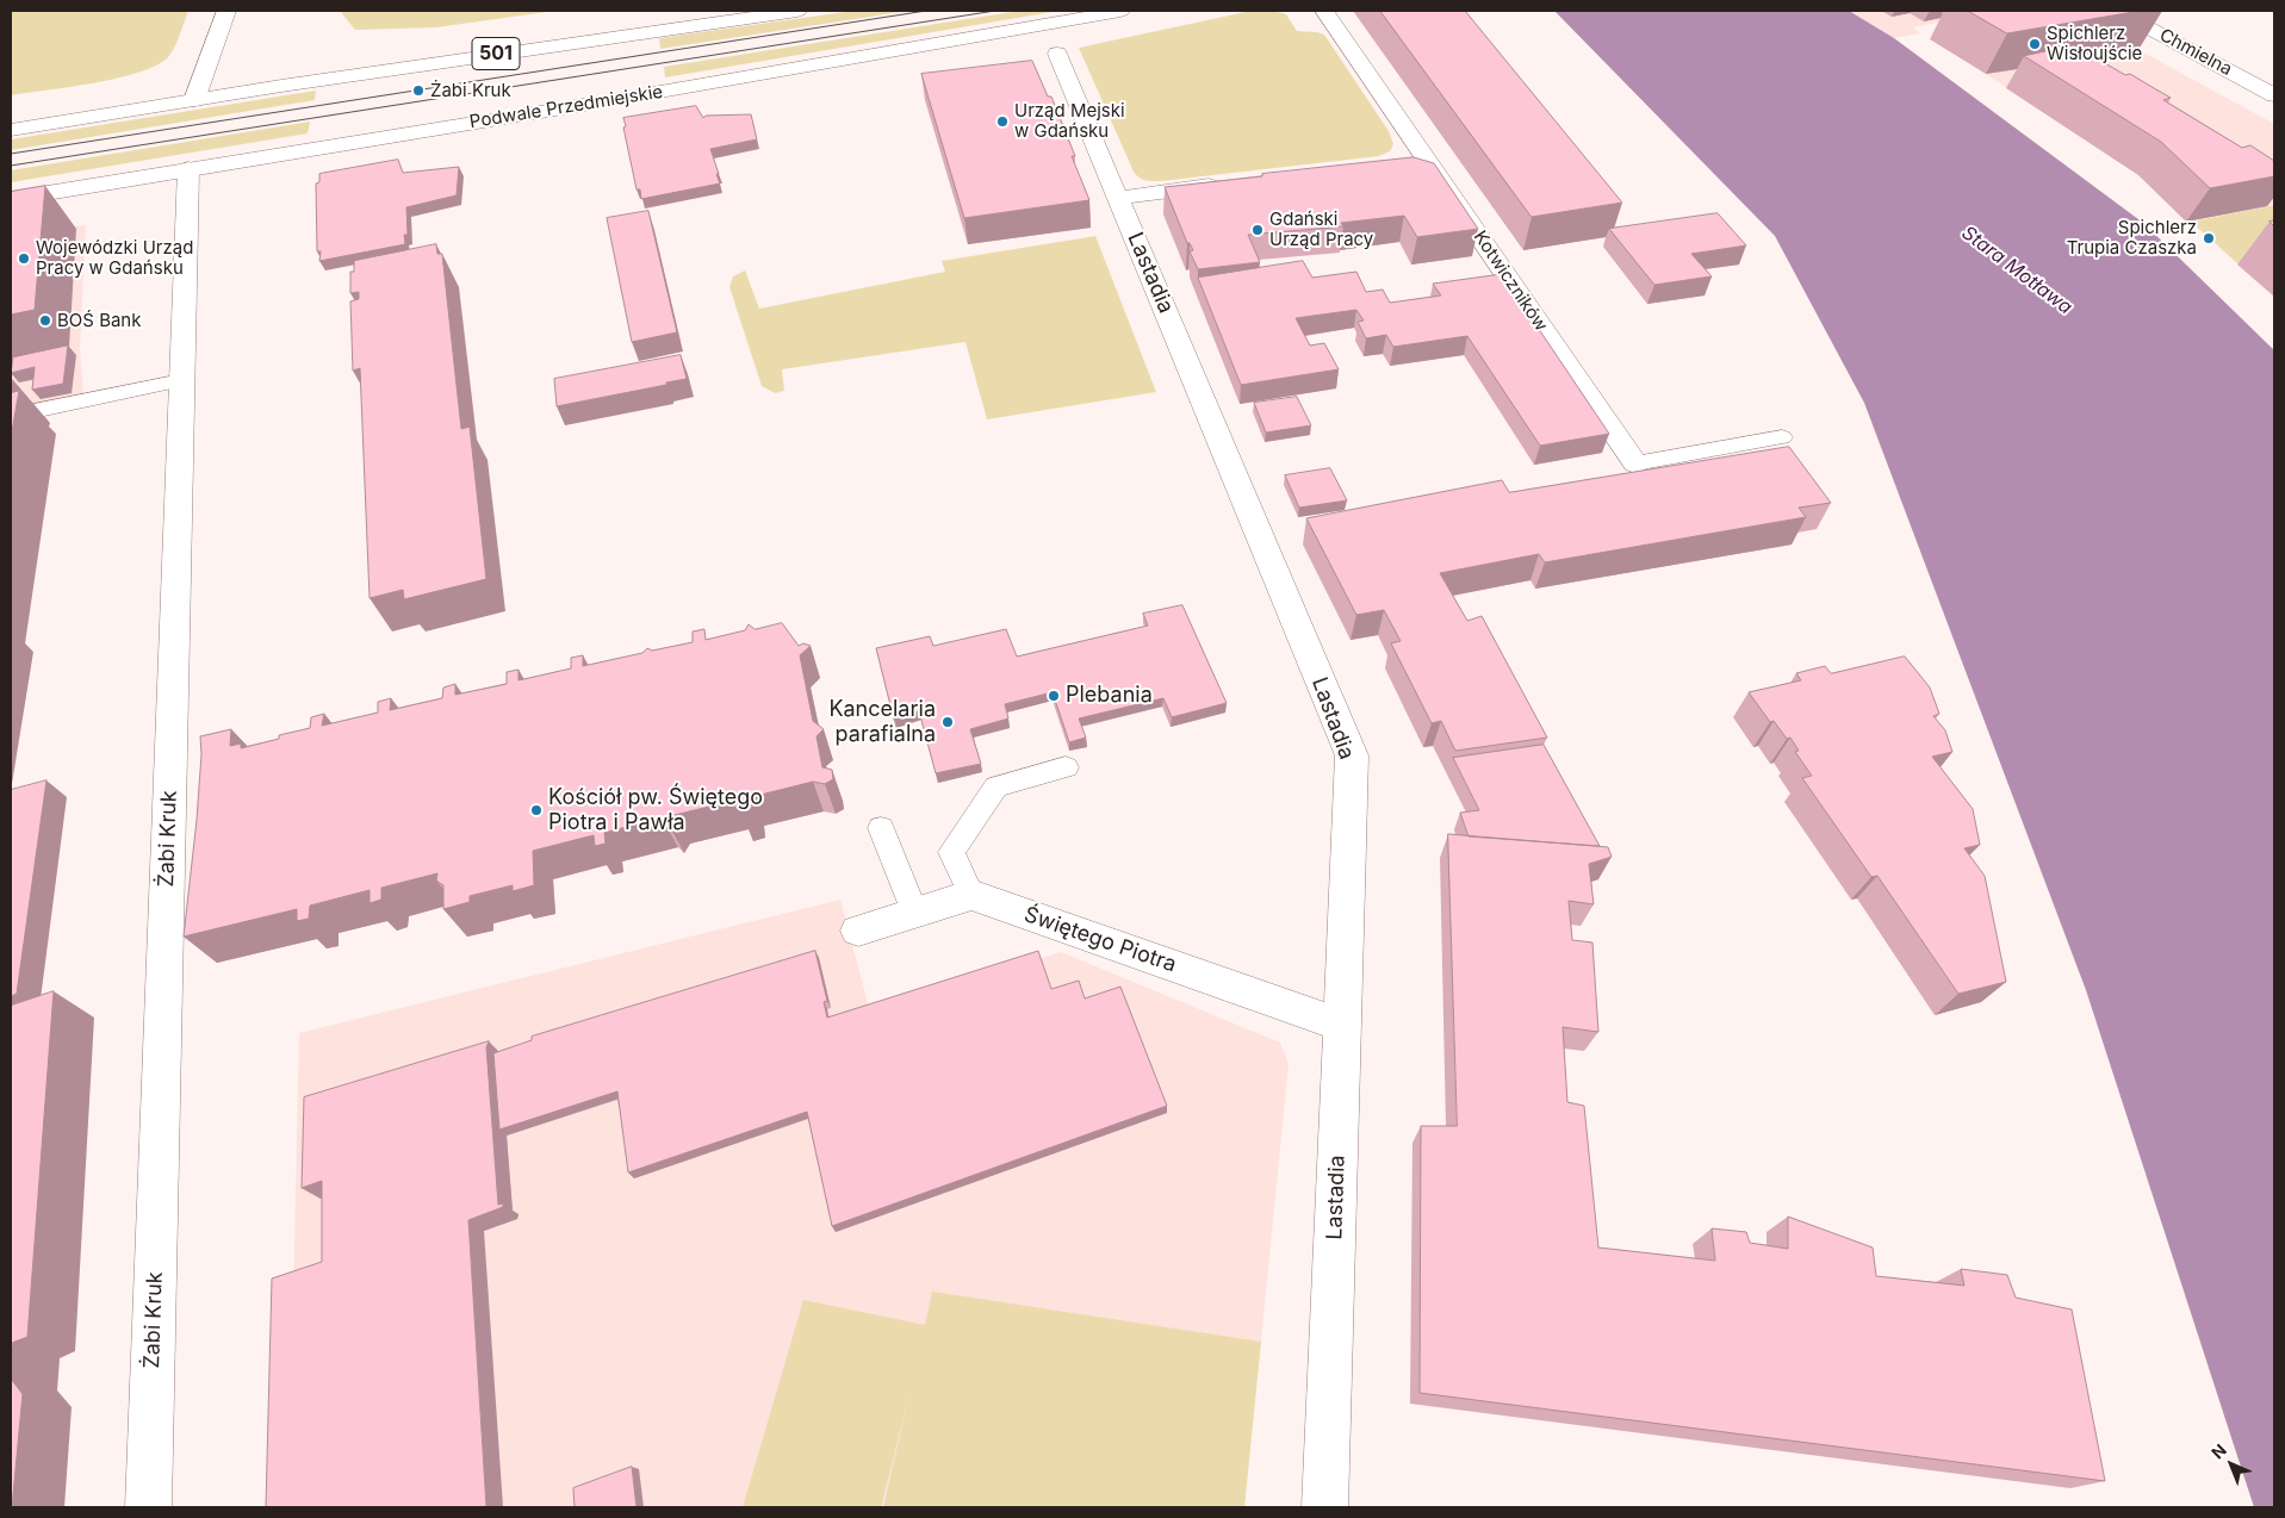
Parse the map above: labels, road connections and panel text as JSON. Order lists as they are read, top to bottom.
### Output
{
  "streets": {
    "street": [
      "Chmielna",
      "501",
      "Podwale Przedmiejskie",
      "Lastadia",
      "Kotwiczników",
      "Żabi Kruk",
      "Świętego Piotra"
    ]
  },
  "crossings": [
    ["Podwale Przedmiejskie", "Żabi Kruk"],
    ["Lastadia", "Świętego Piotra"]
  ],
  "water": ["Stara Motława"],
  "places": [
    "Spichlerz Wisłoujście",
    "Żabi Kruk",
    "Urząd Mejski w Gdańsku",
    "Gdański Urząd Pracy",
    "Spichlerz Trupia Czaszka",
    "Wojewódzki Urząd Pracy w Gdańsku",
    "BOŚ Bank",
    "Plebania",
    "Kancelaria parafialna",
    "Kościół pw. Świętego Piotra i Pawła"
  ],
  "north": "top left"
}
